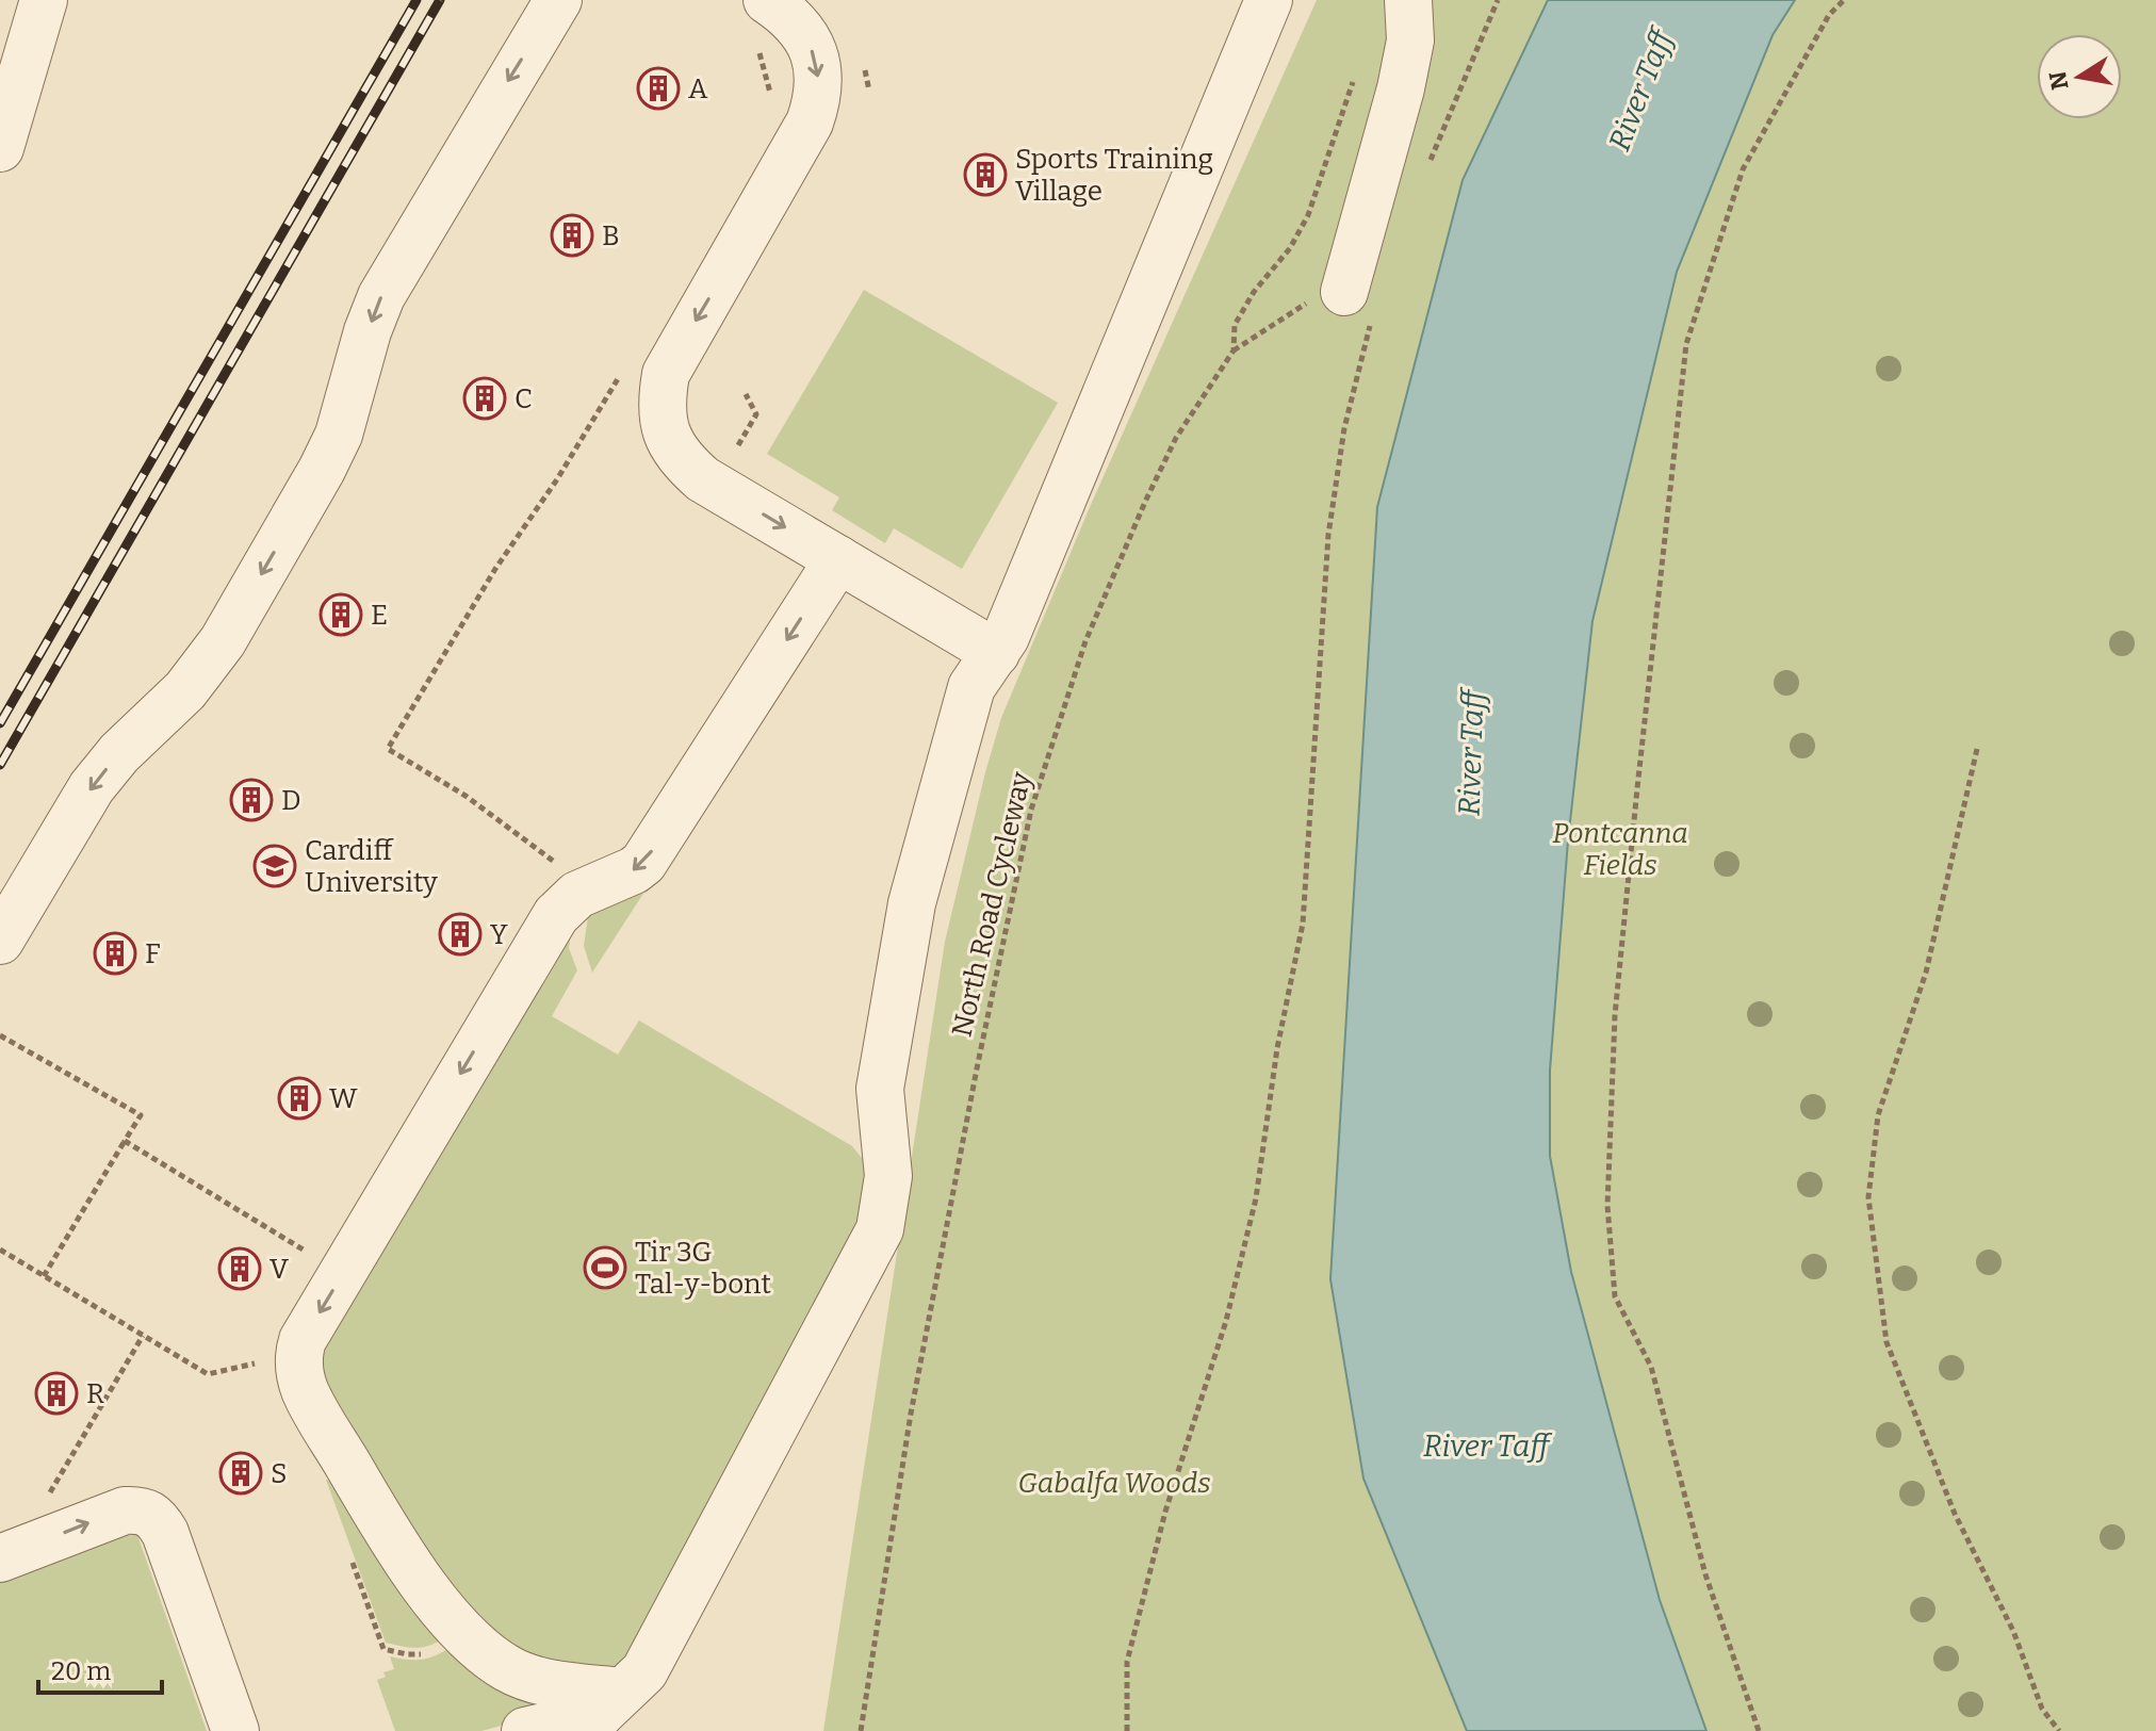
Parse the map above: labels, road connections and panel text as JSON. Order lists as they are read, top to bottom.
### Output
{
  "streets": {
    "path": ["North Road Cycleway"]
  },
  "water": ["River Taff"],
  "parks": ["Pontcanna Fields", "Gabalfa Woods"],
  "places": {
    "building": [
      "A",
      "Sports Training Village",
      "B",
      "C",
      "E",
      "D",
      "Y",
      "F",
      "W",
      "V",
      "R",
      "S"
    ],
    "school or university": ["Cardiff University"],
    "sports": ["Tir 3G Tal-y-bont"]
  },
  "scale_bar": "20 m",
  "north": "left"
}
